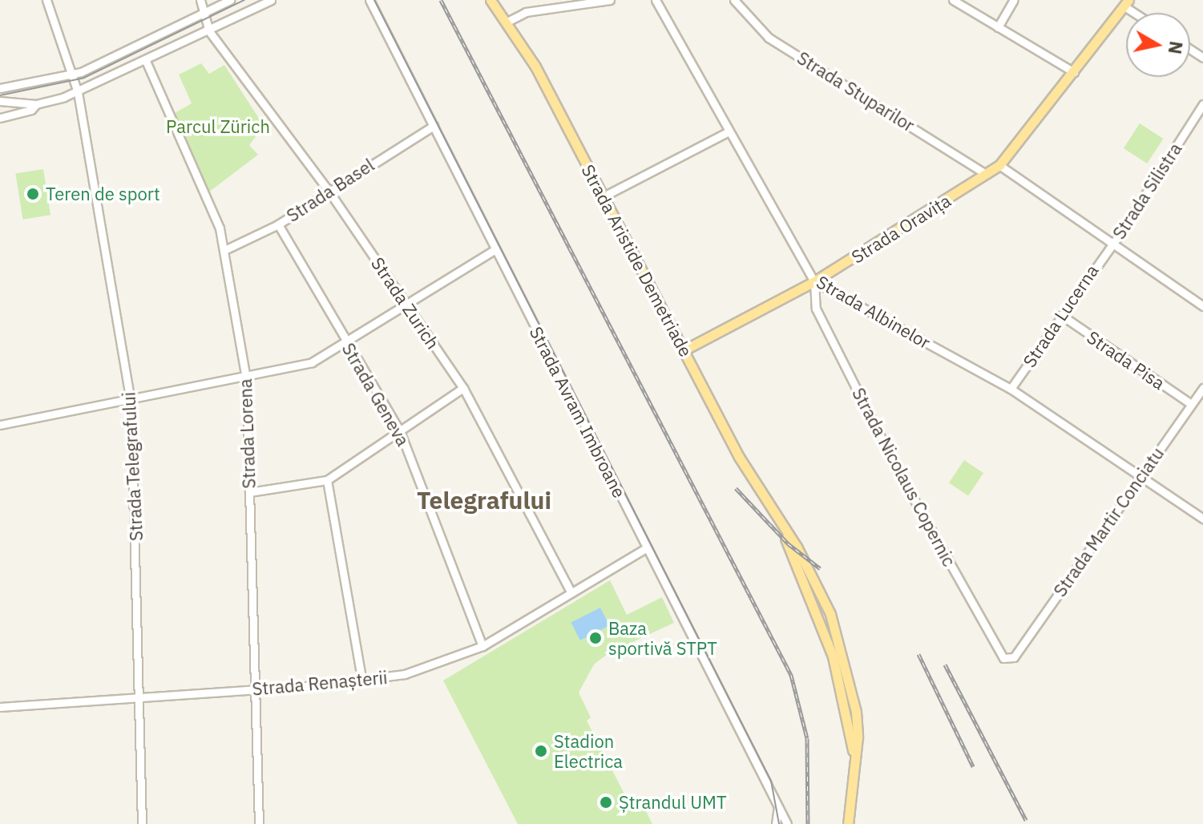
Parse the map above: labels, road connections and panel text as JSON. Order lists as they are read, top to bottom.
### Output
{
  "streets": {
    "main road": ["Strada Oravița", "Strada Aristide Demetriade"],
    "street": [
      "Strada Stuparilor",
      "Strada Basel",
      "Strada Silistra",
      "Strada Zurich",
      "Strada Albinelor",
      "Strada Lucerna",
      "Strada Pisa",
      "Strada Geneva",
      "Strada Avram Imbroane",
      "Strada Lorena",
      "Strada Telegrafului",
      "Strada Nicolaus Copernic",
      "Strada Martir Conciatu",
      "Strada Renașterii"
    ]
  },
  "crossings": [
    ["Strada Stuparilor", "Strada Oravița"],
    ["Strada Basel", "Strada Zurich"],
    ["Strada Basel", "Strada Geneva"],
    ["Strada Basel", "Strada Avram Imbroane"],
    ["Strada Basel", "Strada Lorena"],
    ["Strada Silistra", "Strada Lucerna"],
    ["Strada Oravița", "Strada Aristide Demetriade"],
    ["Strada Oravița", "Strada Albinelor"],
    ["Strada Oravița", "Strada Nicolaus Copernic"],
    ["Strada Zurich", "Strada Renașterii"],
    ["Strada Albinelor", "Strada Lucerna"],
    ["Strada Albinelor", "Strada Nicolaus Copernic"],
    ["Strada Albinelor", "Strada Martir Conciatu"],
    ["Strada Lucerna", "Strada Pisa"],
    ["Strada Pisa", "Strada Martir Conciatu"],
    ["Strada Geneva", "Strada Renașterii"],
    ["Strada Avram Imbroane", "Strada Renașterii"],
    ["Strada Lorena", "Strada Renașterii"],
    ["Strada Telegrafului", "Strada Renașterii"],
    ["Strada Nicolaus Copernic", "Strada Martir Conciatu"]
  ],
  "districts": ["Telegrafului"],
  "parks": ["Parcul Zürich"],
  "places": [
    "Teren de sport",
    "Baza sportivă STPT",
    "Stadion Electrica",
    "Ștrandul UMT"
  ],
  "north": "right"
}
